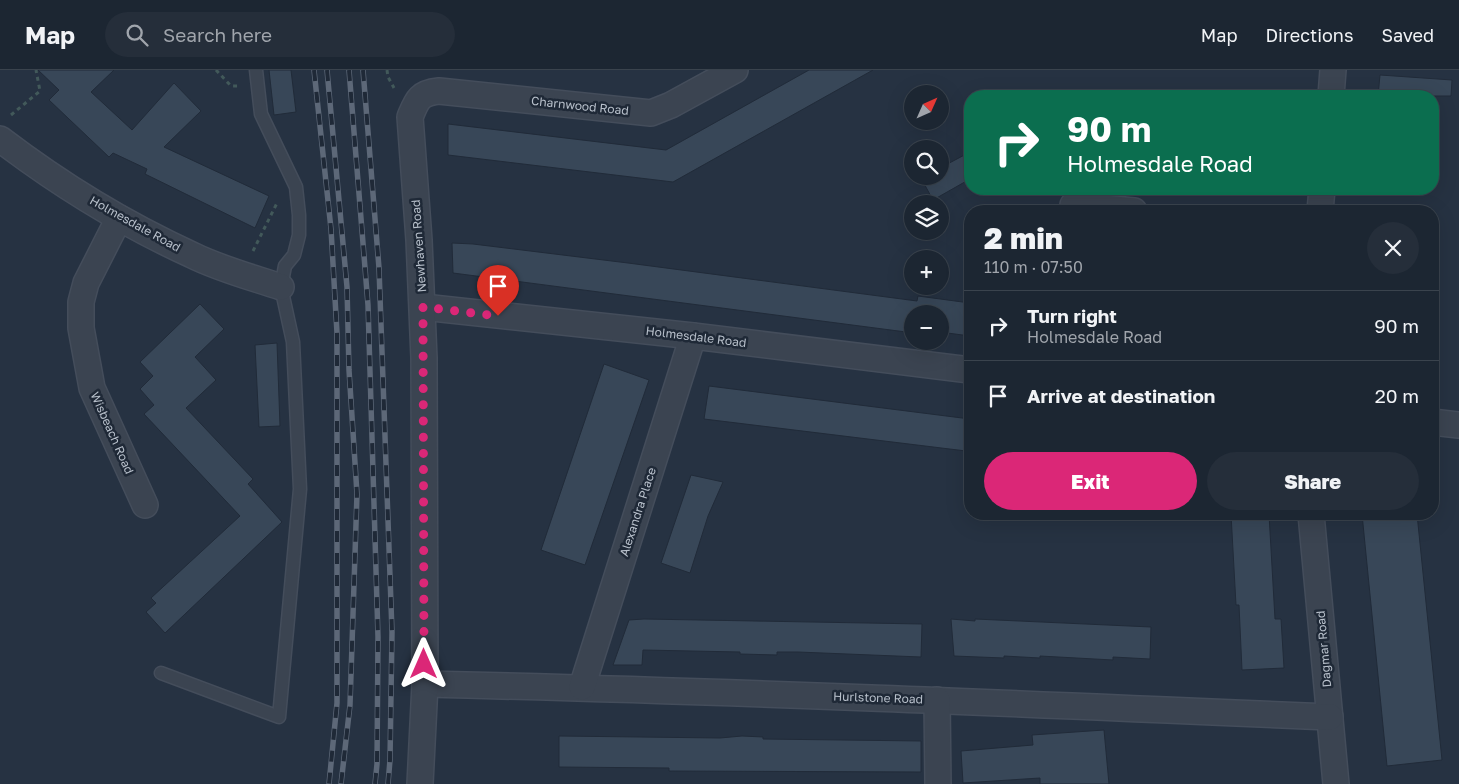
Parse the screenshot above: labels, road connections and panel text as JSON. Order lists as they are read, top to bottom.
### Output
{
  "streets": {
    "street": [
      "Charnwood Road",
      "Holmesdale Road",
      "Newhaven Road",
      "Wisbeach Road",
      "Alexandra Place",
      "Dagmar Road",
      "Hurlstone Road"
    ]
  },
  "crossings": [
    ["Charnwood Road", "Newhaven Road"],
    ["Holmesdale Road", "Newhaven Road"],
    ["Holmesdale Road", "Wisbeach Road"],
    ["Holmesdale Road", "Alexandra Place"],
    ["Newhaven Road", "Hurlstone Road"],
    ["Alexandra Place", "Hurlstone Road"],
    ["Dagmar Road", "Hurlstone Road"]
  ],
  "north": "top right",
  "page": {
    "header": "Map",
    "search": "Search here",
    "nav": ["Map", "Directions", "Saved"],
    "map_buttons": ["+", "−"],
    "turn": ["90 m", "Holmesdale Road"],
    "heading": ["2 min", "110 m · 07:50"],
    "list": [
      {
        "name": "Turn right",
        "note": "Holmesdale Road",
        "value": "90 m"
      },
      {
        "name": "Arrive at destination",
        "value": "20 m"
      }
    ],
    "buttons": ["Exit", "Share"]
  }
}
